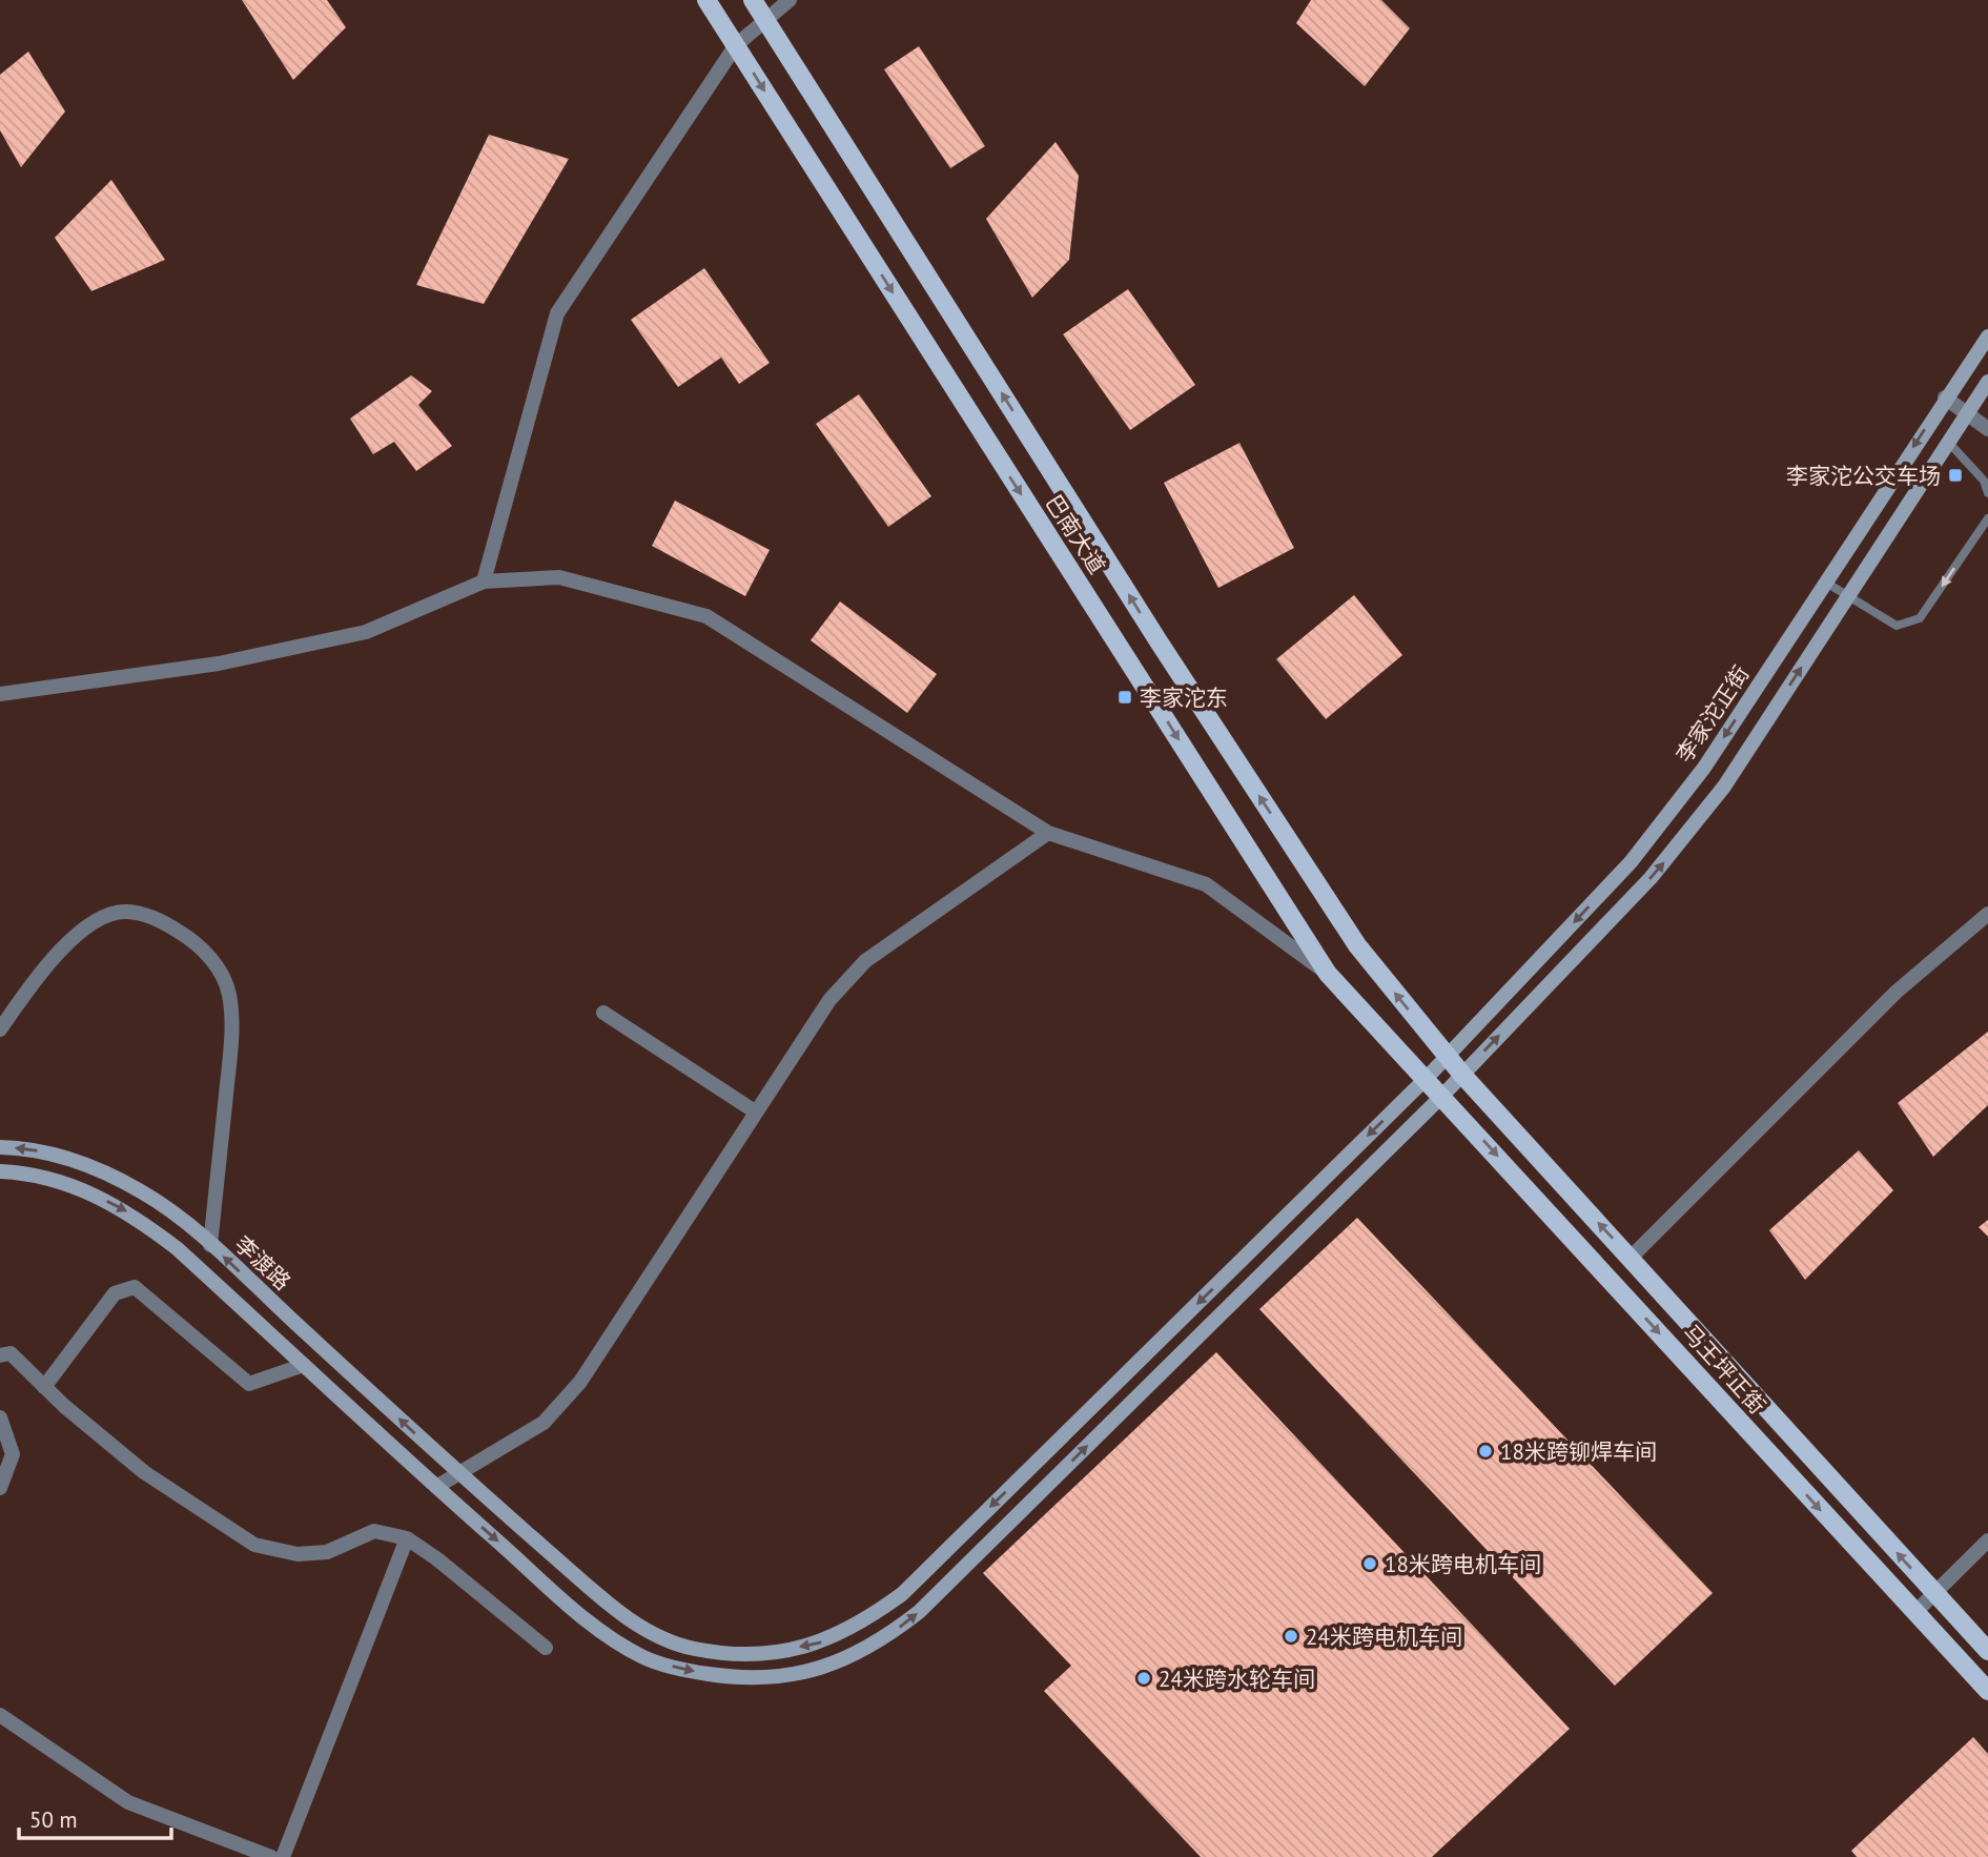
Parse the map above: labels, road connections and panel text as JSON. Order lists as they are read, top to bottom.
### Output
{
  "streets": {
    "main road": [
      "巴南大道",
      "李家沱正街",
      "李渡路",
      "马王坪正街"
    ]
  },
  "crossings": [
    ["巴南大道", "李家沱正街"],
    ["巴南大道", "李渡路"],
    ["巴南大道", "马王坪正街"],
    ["李家沱正街", "李渡路"],
    ["李家沱正街", "马王坪正街"],
    ["李渡路", "马王坪正街"]
  ],
  "places": {
    "transit": ["李家沱公交车场", "李家沱东"],
    "other": [
      "18米跨铆焊车间",
      "18米跨电机车间",
      "24米跨电机车间",
      "24米跨水轮车间"
    ]
  },
  "scale_bar": "50 m"
}
